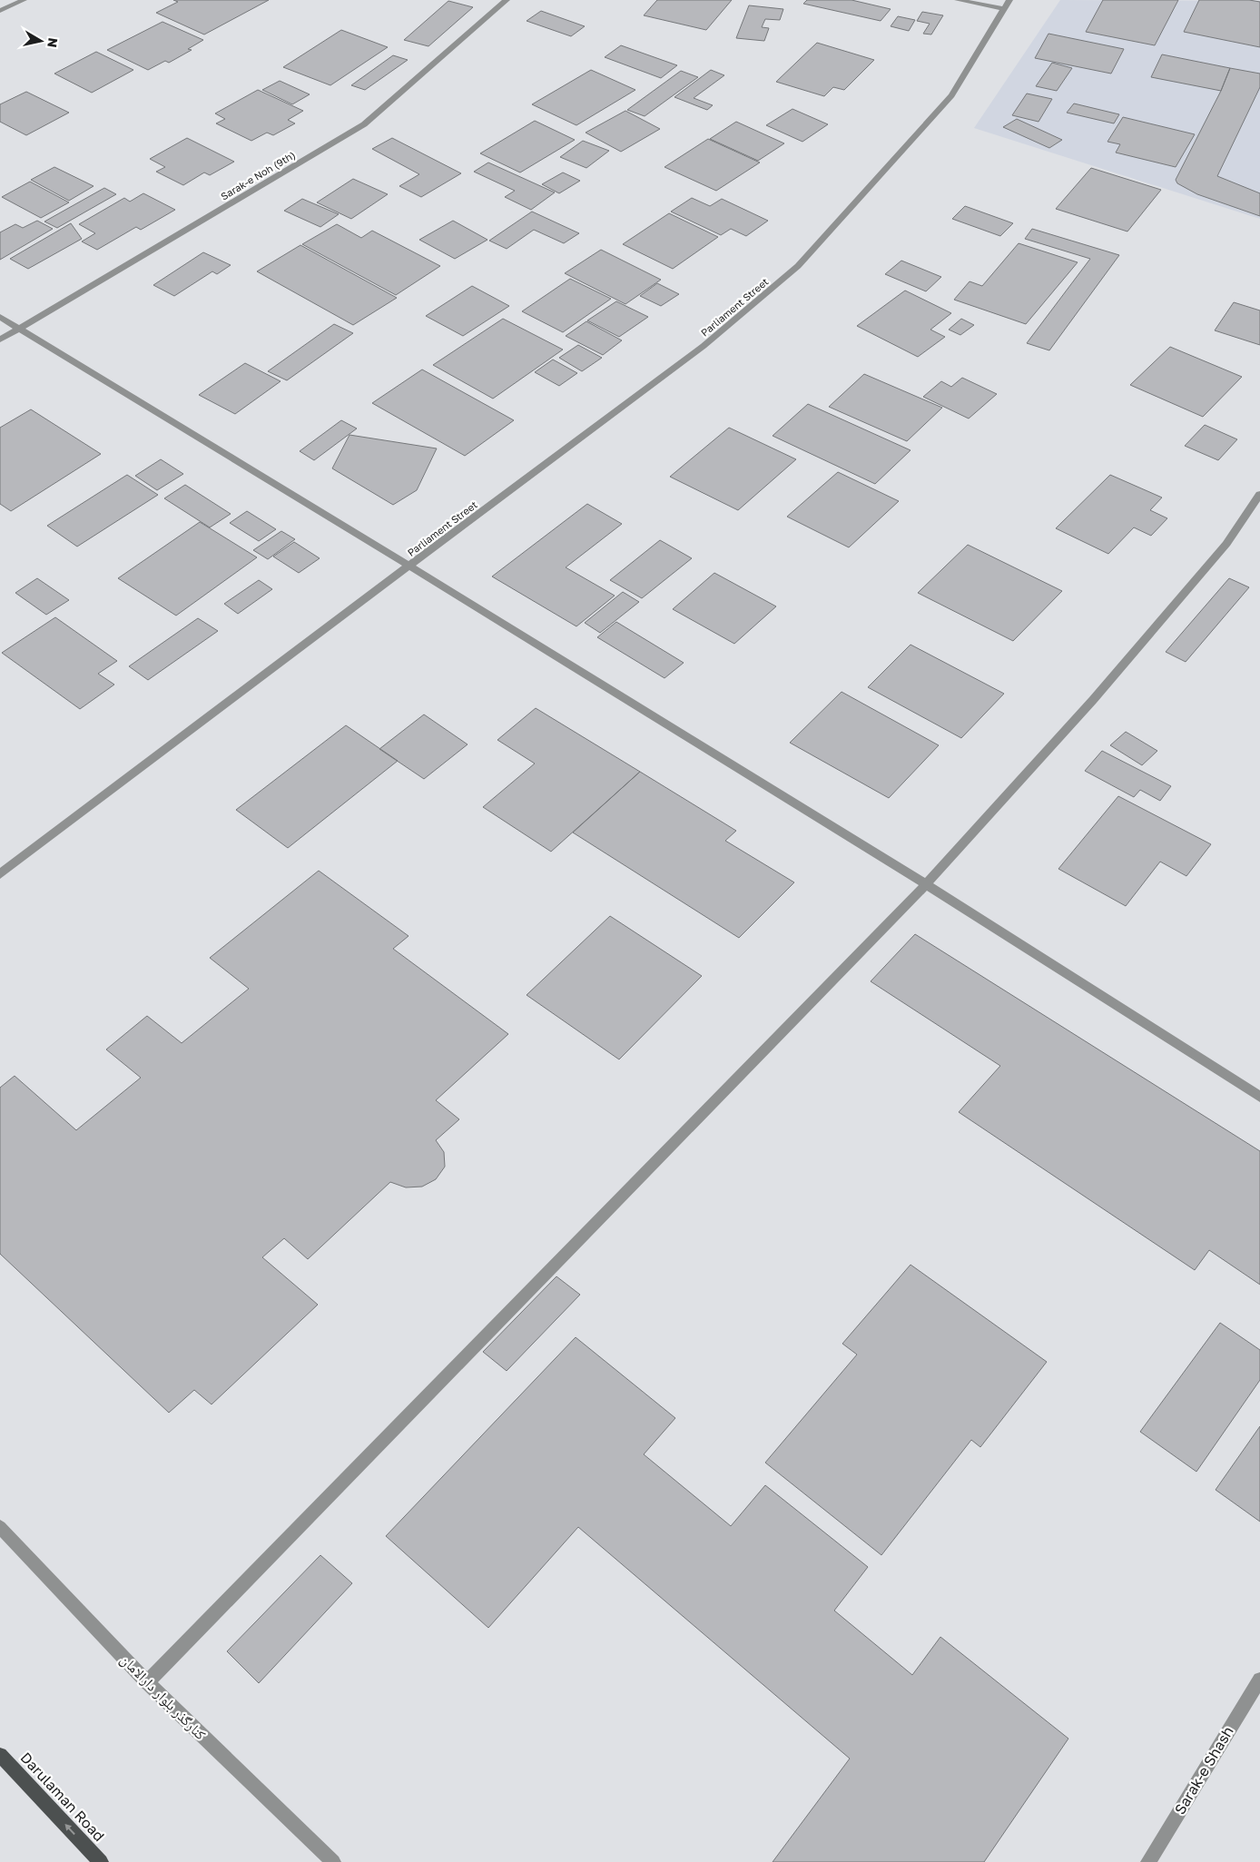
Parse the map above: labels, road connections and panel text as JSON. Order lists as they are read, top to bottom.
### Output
{
  "streets": {
    "main road": ["Darulaman Road"],
    "street": [
      "Sarak-e Noh (9th)",
      "Parliament Street",
      "کنارگذر بلوار دارالامان",
      "Sarak-e Shash"
    ]
  },
  "one_way": ["Darulaman Road"],
  "north": "right"
}
